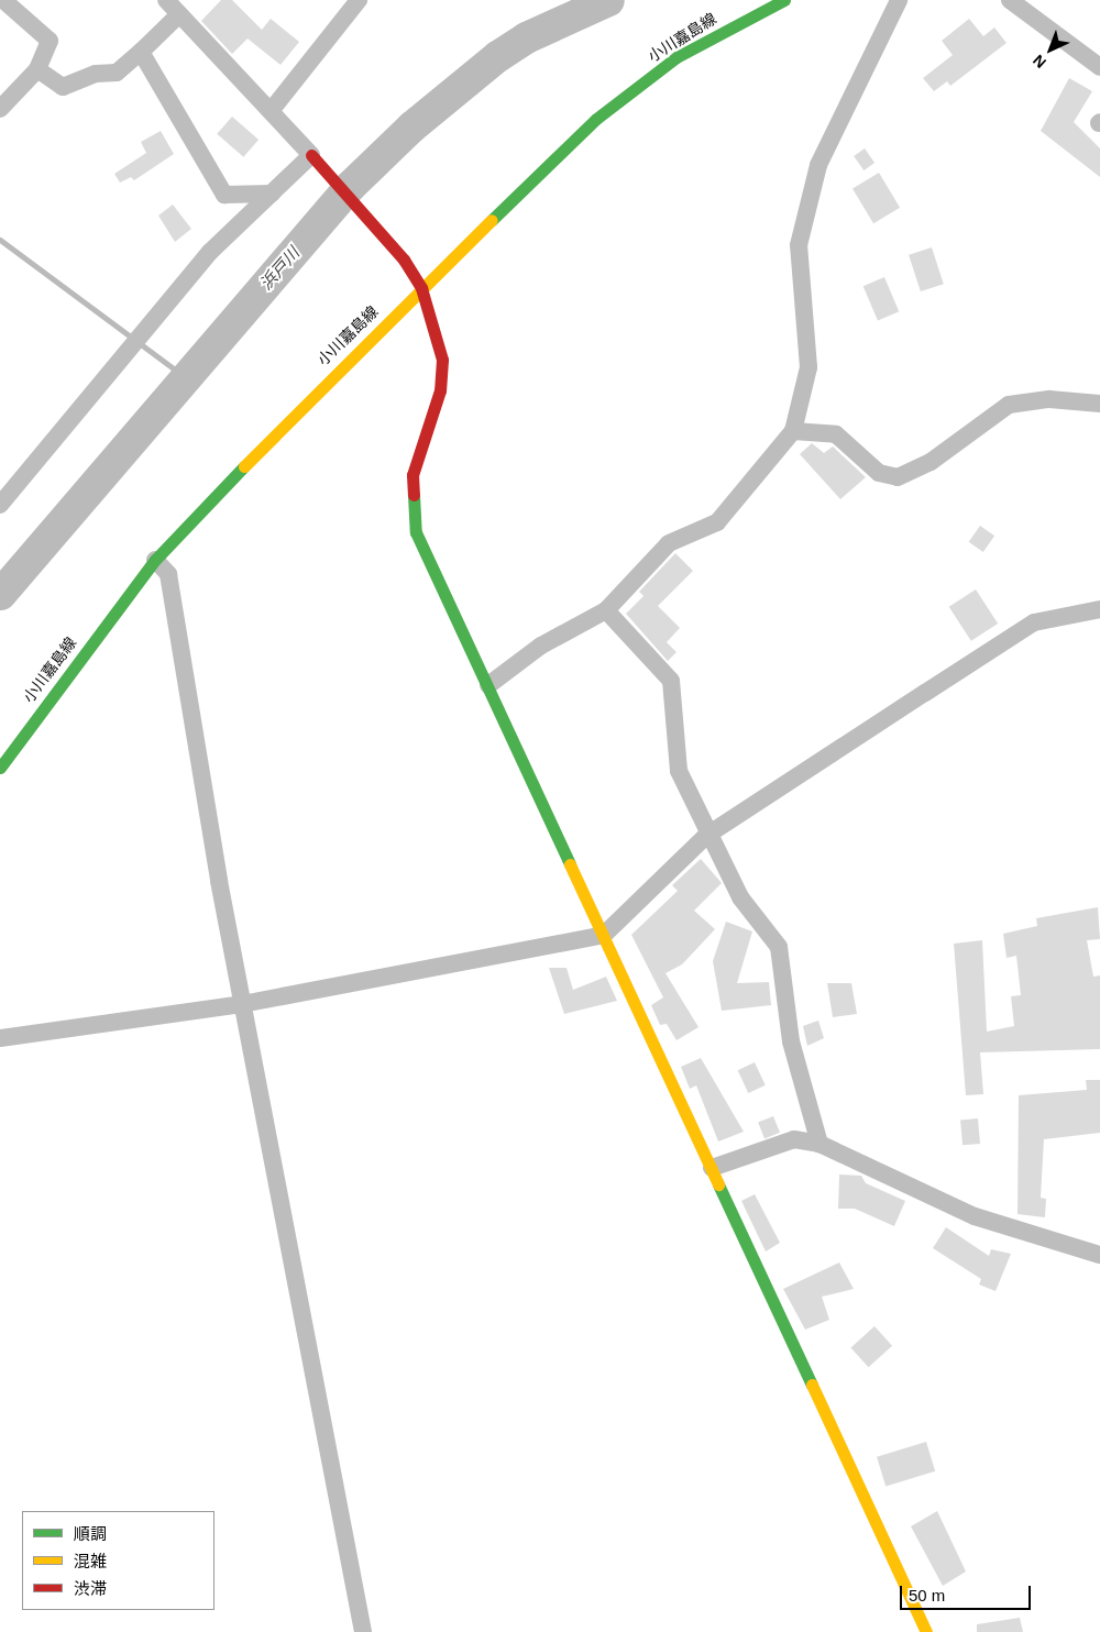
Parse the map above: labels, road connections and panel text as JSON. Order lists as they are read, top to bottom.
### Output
{
  "streets": {
    "street": ["小川嘉島線"]
  },
  "water": ["浜戸川"],
  "legend": ["順調", "混雑", "渋滞"],
  "scale_bar": "50 m",
  "north": "bottom left"
}
